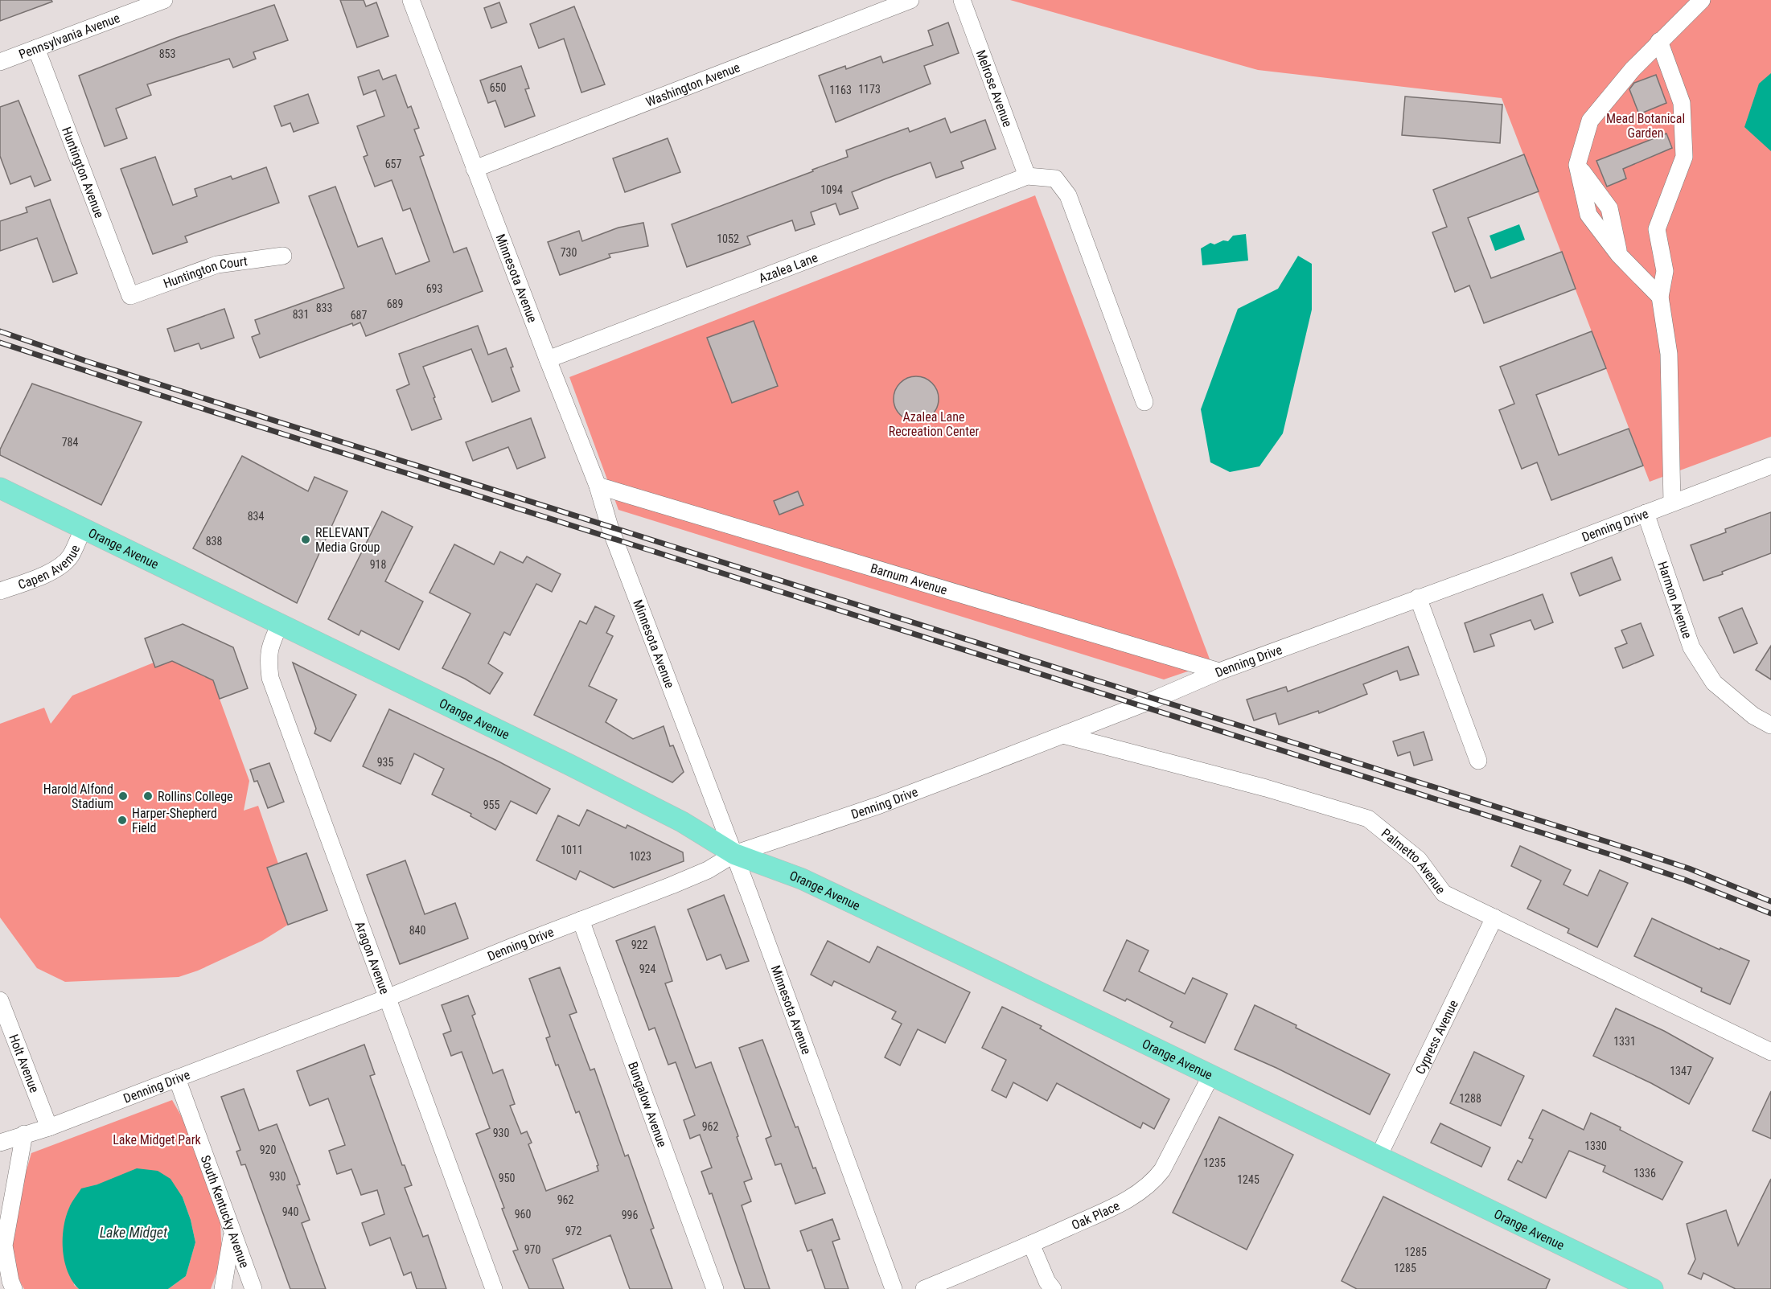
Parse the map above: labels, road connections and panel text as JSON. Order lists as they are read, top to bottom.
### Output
{
  "streets": {
    "main road": ["Orange Avenue"],
    "street": [
      "Pennsylvania Avenue",
      "Washington Avenue",
      "Melrose Avenue",
      "Huntington Avenue",
      "Azalea Lane",
      "Huntington Court",
      "Minnesota Avenue",
      "Denning Drive",
      "Capen Avenue",
      "Barnum Avenue",
      "Harmon Avenue",
      "Palmetto Avenue",
      "Aragon Avenue",
      "Cypress Avenue",
      "Holt Avenue",
      "Bungalow Avenue",
      "South Kentucky Avenue",
      "Oak Place"
    ]
  },
  "crossings": [
    ["Pennsylvania Avenue", "Huntington Avenue"],
    ["Washington Avenue", "Minnesota Avenue"],
    ["Melrose Avenue", "Azalea Lane"],
    ["Huntington Avenue", "Huntington Court"],
    ["Azalea Lane", "Minnesota Avenue"],
    ["Minnesota Avenue", "Denning Drive"],
    ["Minnesota Avenue", "Orange Avenue"],
    ["Minnesota Avenue", "Barnum Avenue"],
    ["Denning Drive", "Orange Avenue"],
    ["Denning Drive", "Barnum Avenue"],
    ["Denning Drive", "Harmon Avenue"],
    ["Denning Drive", "Palmetto Avenue"],
    ["Denning Drive", "Aragon Avenue"],
    ["Denning Drive", "Holt Avenue"],
    ["Denning Drive", "Bungalow Avenue"],
    ["Denning Drive", "South Kentucky Avenue"],
    ["Orange Avenue", "Capen Avenue"],
    ["Orange Avenue", "Aragon Avenue"],
    ["Orange Avenue", "Cypress Avenue"],
    ["Orange Avenue", "Oak Place"],
    ["Palmetto Avenue", "Cypress Avenue"]
  ],
  "water": ["Lake Midget"],
  "parks": ["Mead Botanical Garden", "Azalea Lane Recreation Center", "Lake Midget Park"],
  "places": [
    "RELEVANT Media Group",
    "Harold Alfond Stadium",
    "Rollins College",
    "Harper-Shepherd Field"
  ],
  "house_numbers": [
    "853",
    "650",
    "1173",
    "1163",
    "657",
    "1094",
    "1052",
    "730",
    "693",
    "689",
    "833",
    "831",
    "687",
    "784",
    "834",
    "838",
    "918",
    "935",
    "955",
    "1011",
    "1023",
    "840",
    "922",
    "924",
    "1331",
    "1347",
    "1288",
    "962",
    "930",
    "1330",
    "920",
    "1235",
    "1336",
    "930",
    "950",
    "1245",
    "962",
    "940",
    "960",
    "996",
    "972",
    "970",
    "1285",
    "1285"
  ]
}
